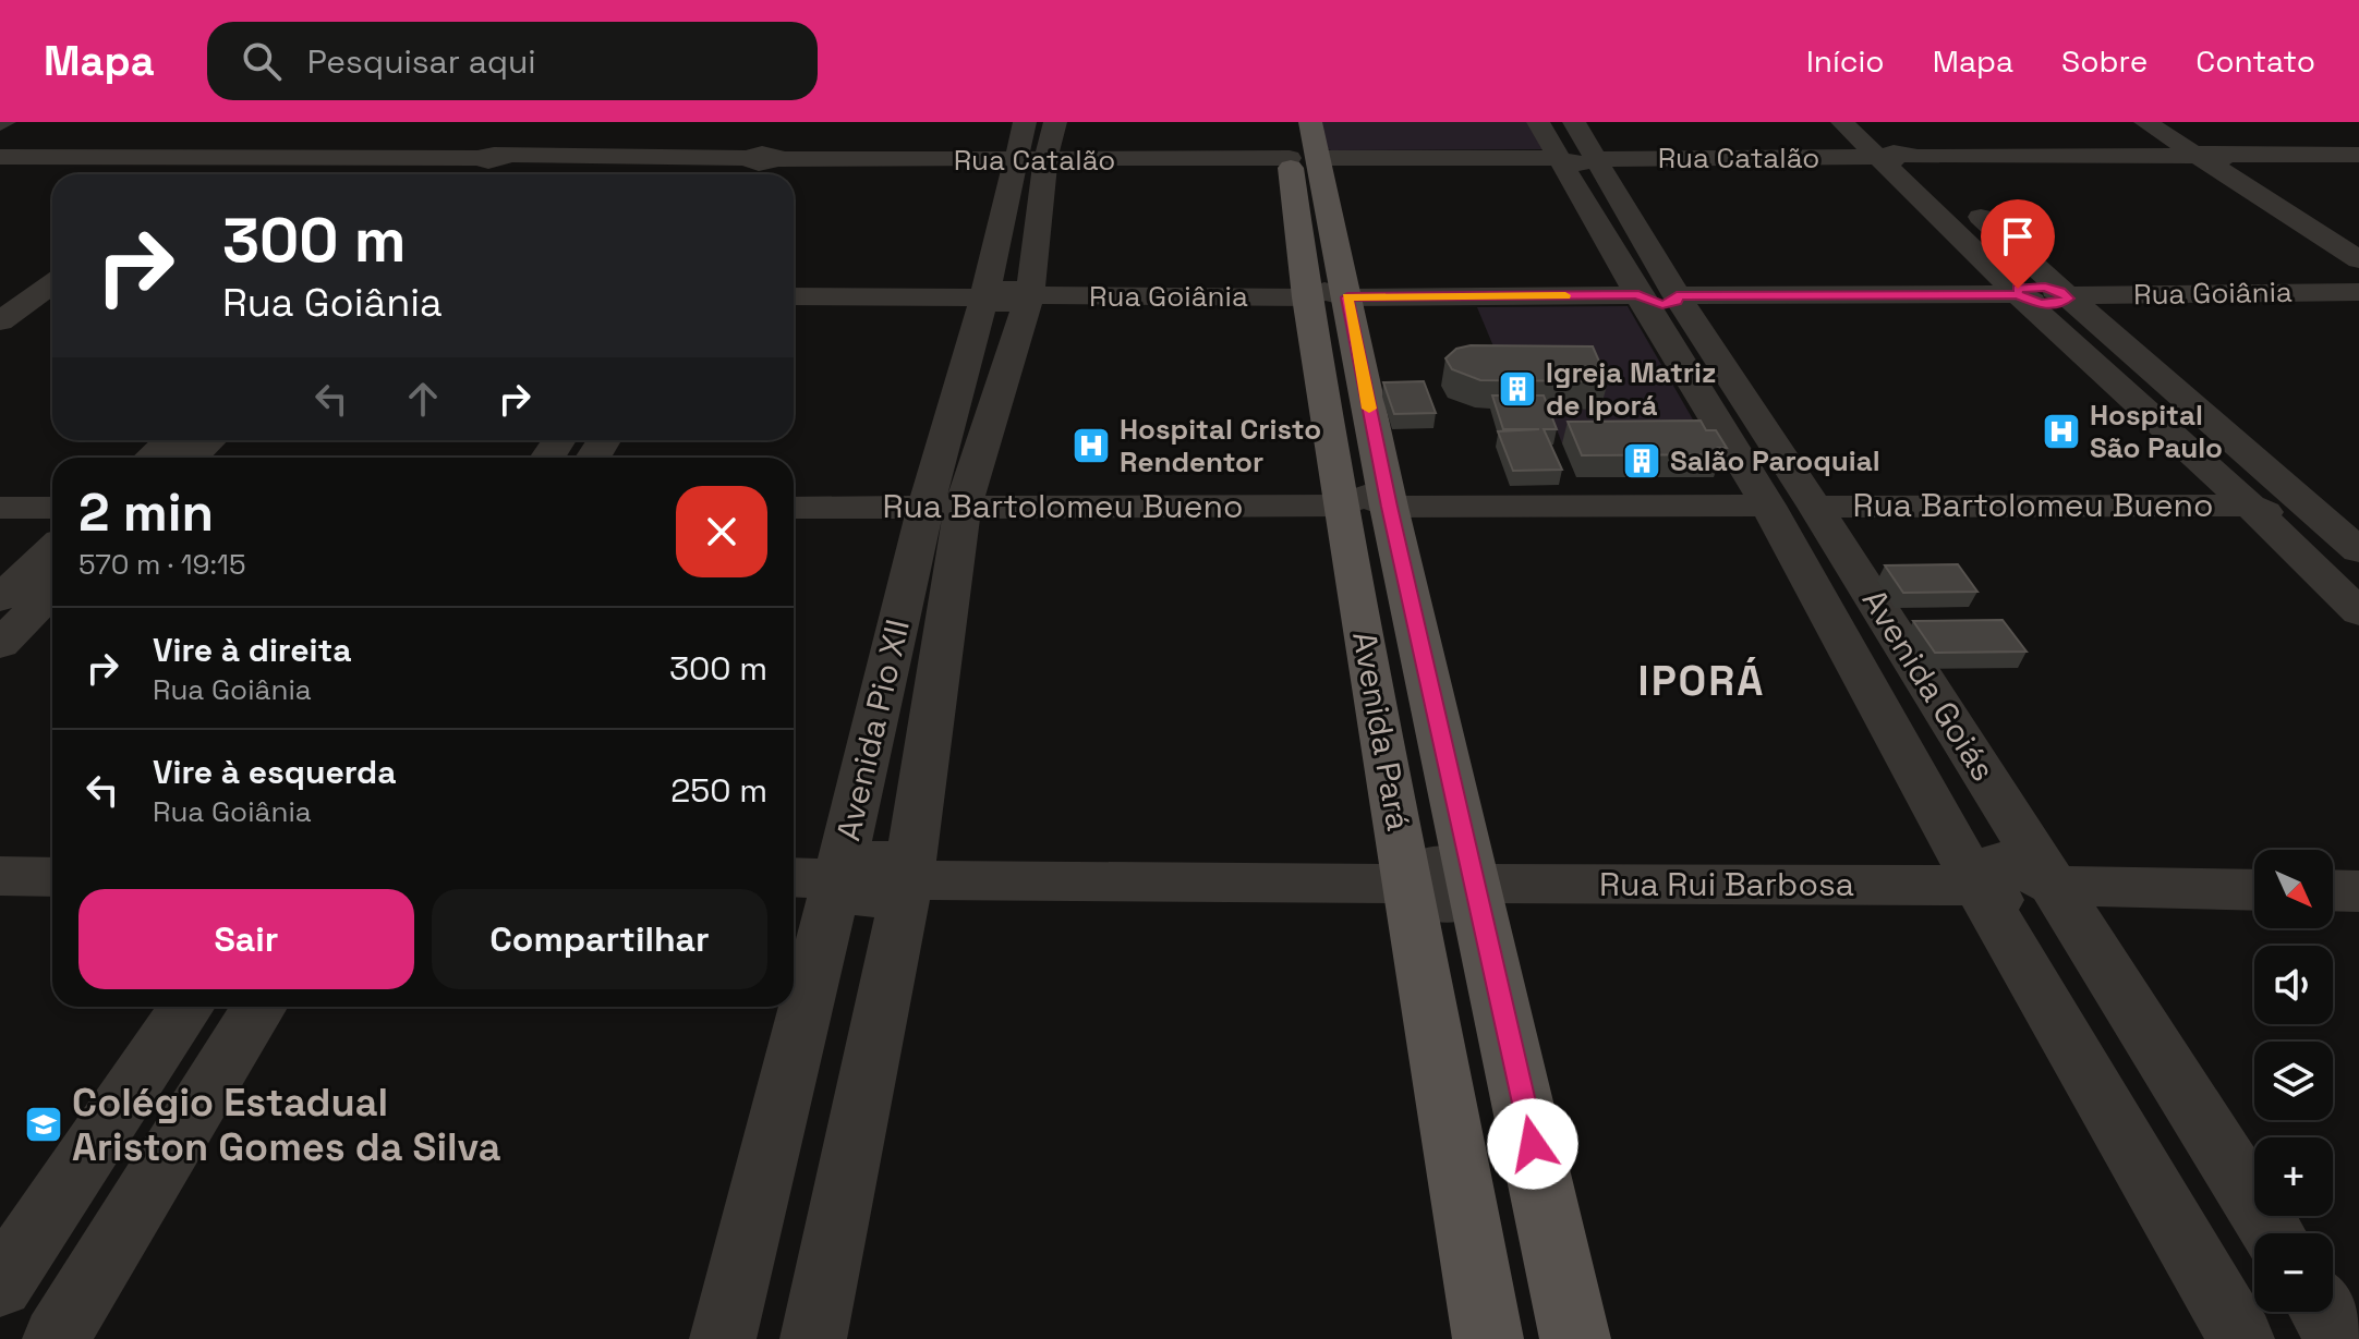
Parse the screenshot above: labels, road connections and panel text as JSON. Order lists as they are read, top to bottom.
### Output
{
  "streets": {
    "main road": ["Avenida Pará"],
    "street": [
      "Rua Catalão",
      "Rua Goiânia",
      "Rua Bartolomeu Bueno",
      "Avenida Goiás",
      "Avenida Pio XII",
      "Rua Rui Barbosa"
    ]
  },
  "crossings": [
    ["Rua Catalão", "Avenida Pio XII"],
    ["Rua Catalão", "Avenida Pará"],
    ["Rua Goiânia", "Avenida Goiás"],
    ["Rua Goiânia", "Avenida Pio XII"],
    ["Rua Goiânia", "Avenida Pará"],
    ["Rua Bartolomeu Bueno", "Avenida Goiás"],
    ["Rua Bartolomeu Bueno", "Avenida Pio XII"],
    ["Rua Bartolomeu Bueno", "Avenida Pará"],
    ["Avenida Goiás", "Rua Rui Barbosa"],
    ["Avenida Pará", "Rua Rui Barbosa"]
  ],
  "districts": ["IPORÁ"],
  "places": {
    "building": ["Igreja Matriz de Iporá", "Salão Paroquial"],
    "hospital": ["Hospital São Paulo", "Hospital Cristo Rendentor"],
    "school or university": ["Colégio Estadual Ariston Gomes da Silva"]
  },
  "north": "bottom right",
  "page": {
    "header": "Mapa",
    "search": "Pesquisar aqui",
    "nav": [
      "Início",
      "Mapa",
      "Sobre",
      "Contato"
    ],
    "turn": ["300 m", "Rua Goiânia"],
    "heading": ["2 min", "570 m · 19:15"],
    "list": [
      {
        "name": "Vire à direita",
        "note": "Rua Goiânia",
        "value": "300 m"
      },
      {
        "name": "Vire à esquerda",
        "note": "Rua Goiânia",
        "value": "250 m"
      }
    ],
    "map_buttons": ["+", "−"],
    "buttons": ["Sair", "Compartilhar"]
  }
}
